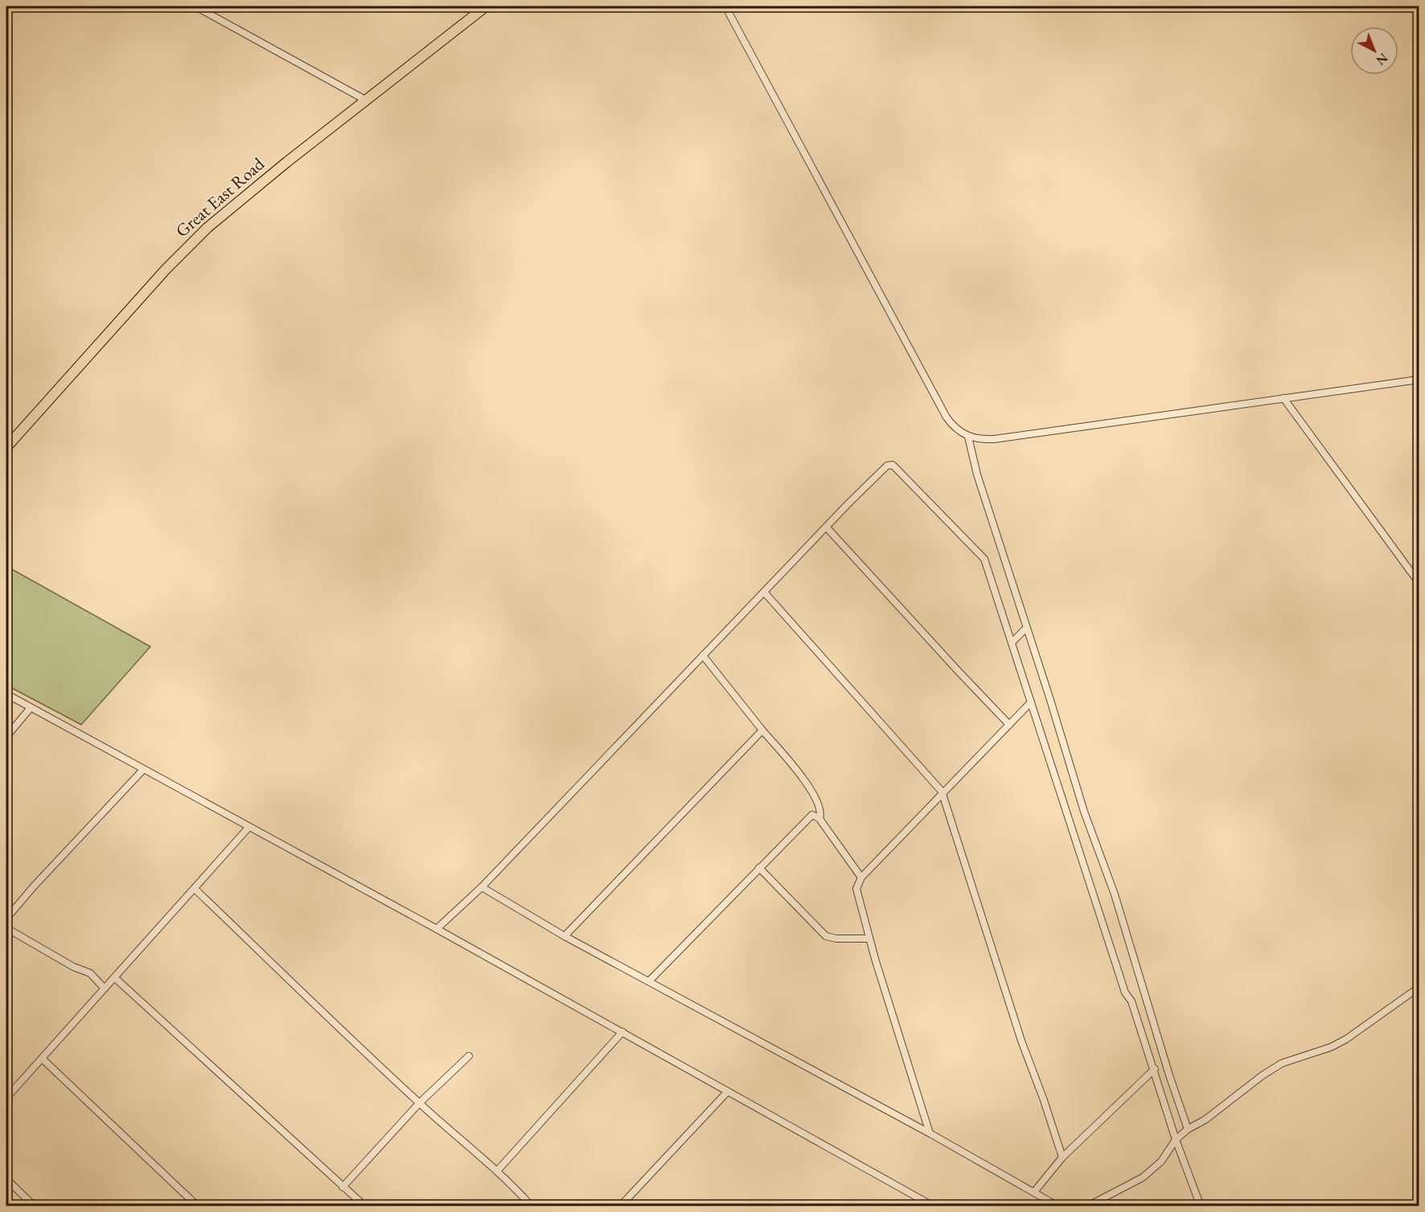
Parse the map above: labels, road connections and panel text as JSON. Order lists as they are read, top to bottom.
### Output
{
  "streets": {
    "highway": ["Great East Road"]
  },
  "north": "bottom right"
}
